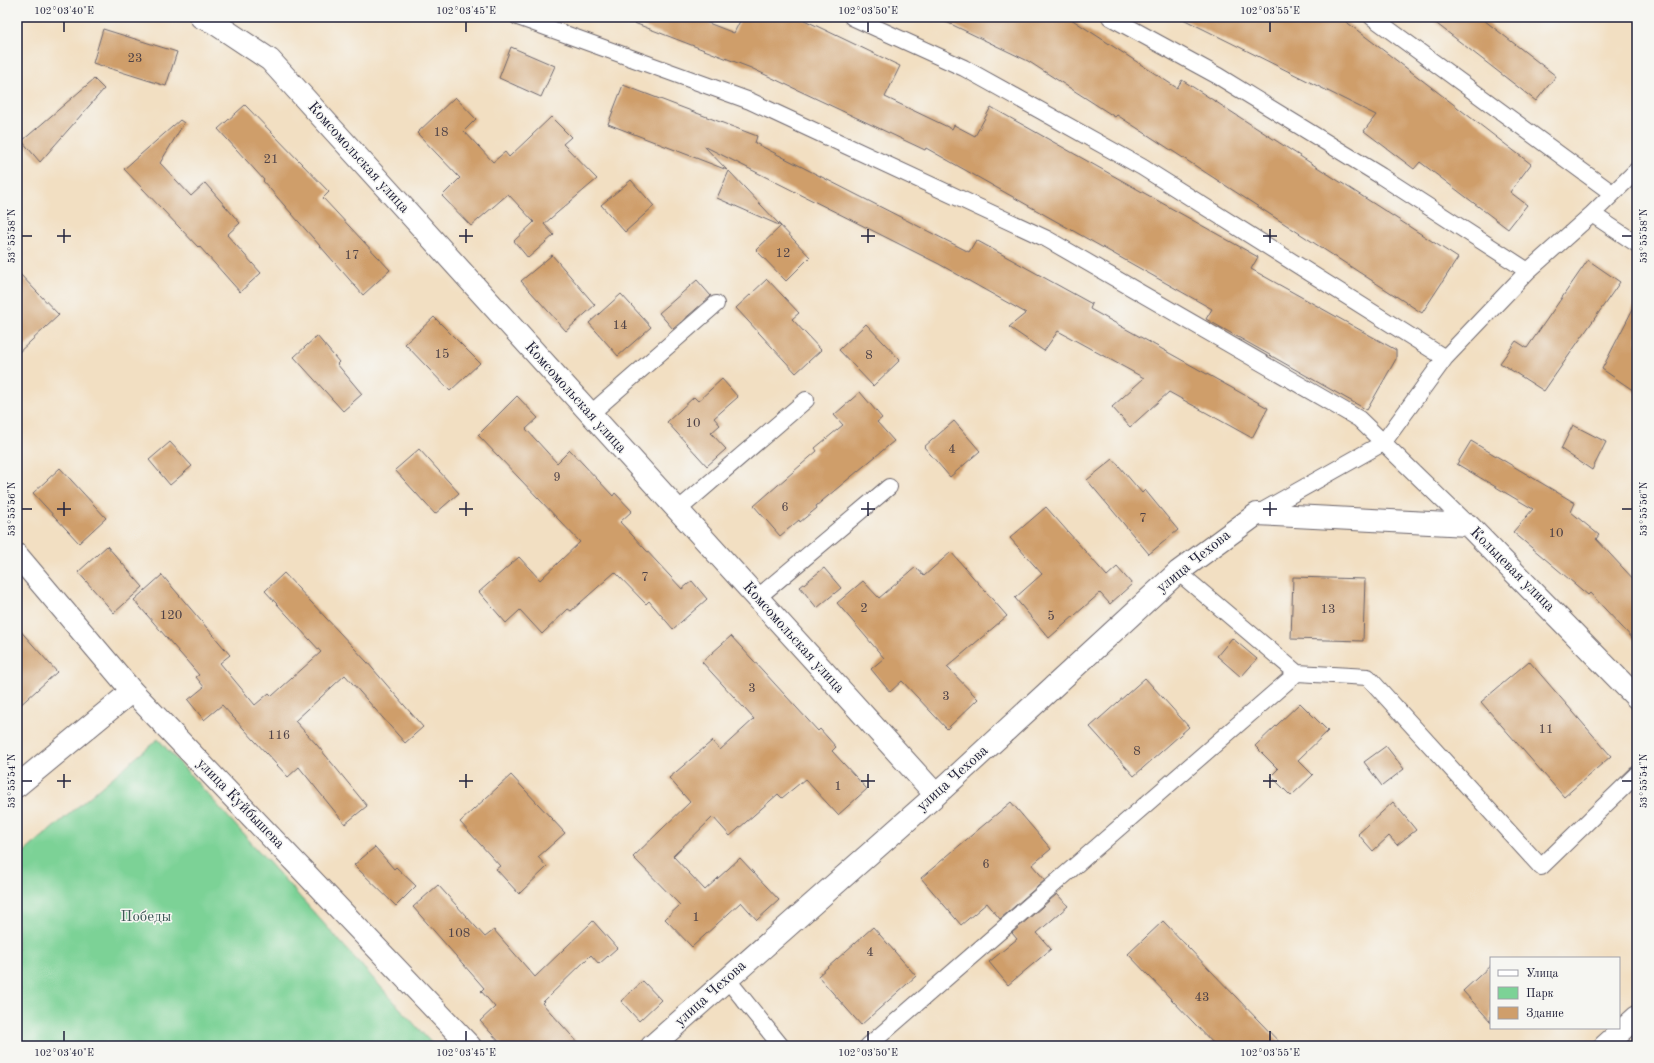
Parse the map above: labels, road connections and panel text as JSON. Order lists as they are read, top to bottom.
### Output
{
  "streets": {
    "street": [
      "Комсомольская улица",
      "улица Чехова",
      "Кольцевая улица",
      "улица Куйбышева"
    ]
  },
  "crossings": [
    ["Комсомольская улица", "улица Чехова"],
    ["улица Чехова", "Кольцевая улица"]
  ],
  "parks": ["Победы"],
  "house_numbers": [
    "23",
    "18",
    "21",
    "12",
    "17",
    "14",
    "15",
    "8",
    "10",
    "4",
    "9",
    "6",
    "7",
    "10",
    "7",
    "2",
    "13",
    "120",
    "5",
    "3",
    "3",
    "11",
    "116",
    "8",
    "1",
    "6",
    "1",
    "108",
    "4",
    "43"
  ],
  "legend": ["Улица", "Парк", "Здание"],
  "coordinates": [
    "102°03'40\"E",
    "102°03'45\"E",
    "102°03'50\"E",
    "102°03'55\"E",
    "53°55'58\"N",
    "53°55'56\"N",
    "53°55'54\"N"
  ]
}
